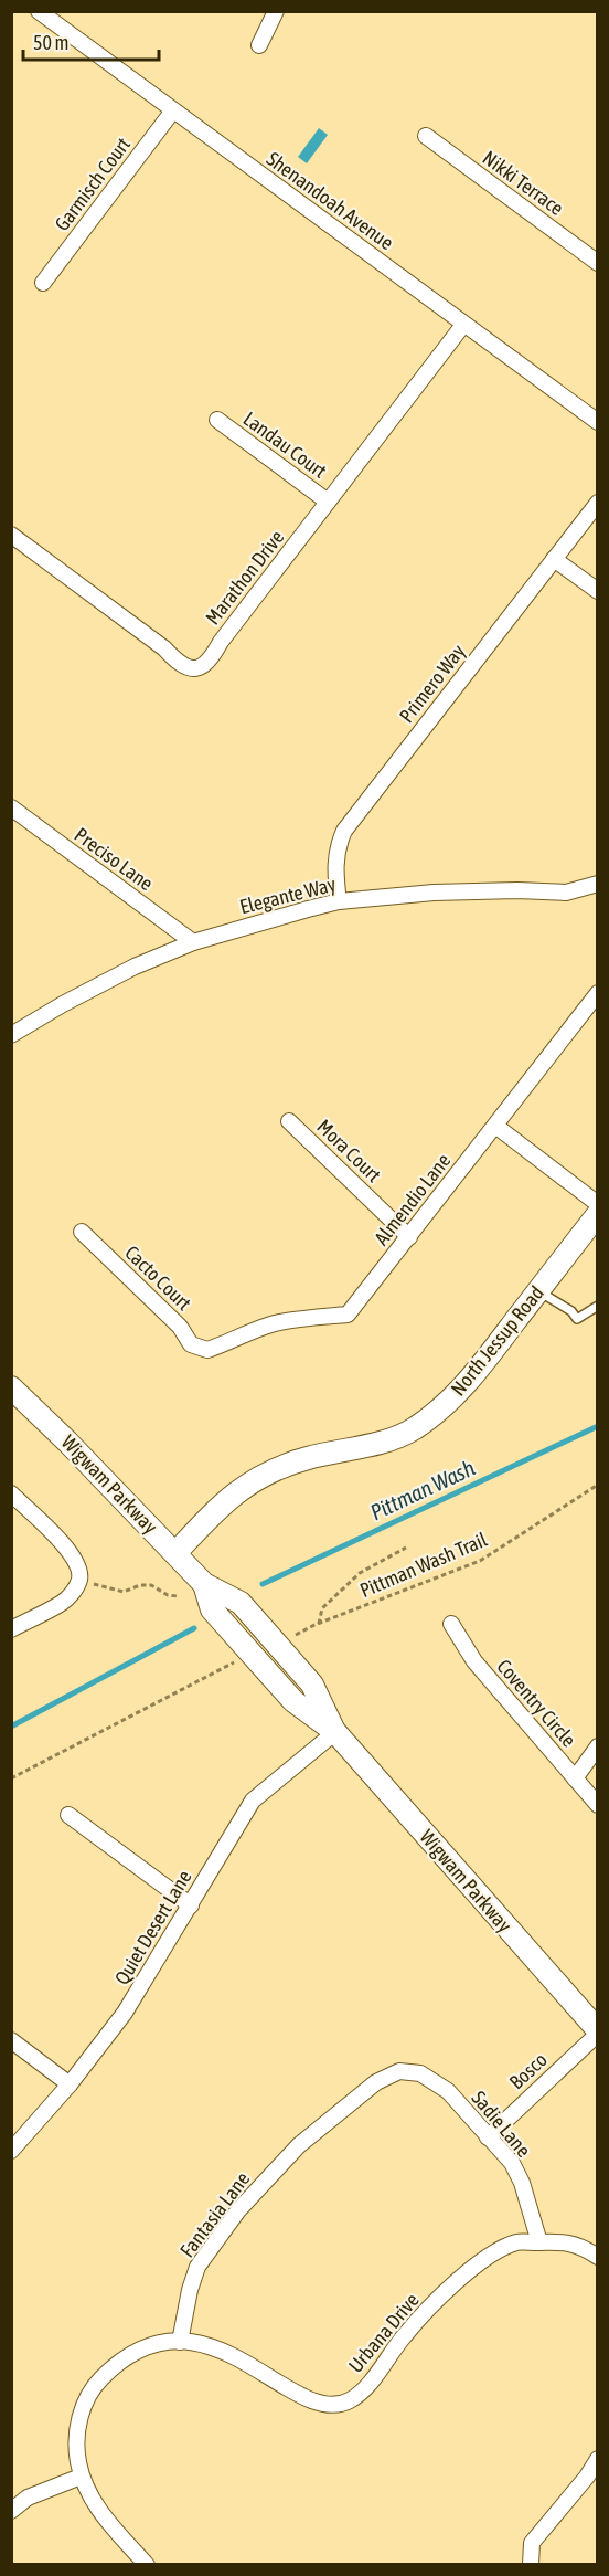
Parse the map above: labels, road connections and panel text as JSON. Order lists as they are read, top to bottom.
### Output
{
  "streets": {
    "main road": ["North Jessup Road", "Wigwam Parkway"],
    "street": [
      "Nikki Terrace",
      "Garmisch Court",
      "Shenandoah Avenue",
      "Landau Court",
      "Marathon Drive",
      "Primero Way",
      "Preciso Lane",
      "Elegante Way",
      "Mora Court",
      "Almendio Lane",
      "Cacto Court",
      "Coventry Circle",
      "Quiet Desert Lane",
      "Bosco",
      "Sadie Lane",
      "Fantasia Lane",
      "Urbana Drive"
    ],
    "path": ["Pittman Wash Trail"]
  },
  "crossings": [
    ["Garmisch Court", "Shenandoah Avenue"],
    ["Shenandoah Avenue", "Marathon Drive"],
    ["Landau Court", "Marathon Drive"],
    ["Primero Way", "Elegante Way"],
    ["Preciso Lane", "Elegante Way"],
    ["Mora Court", "Almendio Lane"],
    ["Almendio Lane", "Cacto Court"],
    ["North Jessup Road", "Wigwam Parkway"],
    ["Wigwam Parkway", "Quiet Desert Lane"],
    ["Wigwam Parkway", "Bosco"],
    ["Bosco", "Sadie Lane"],
    ["Sadie Lane", "Fantasia Lane"],
    ["Sadie Lane", "Urbana Drive"],
    ["Fantasia Lane", "Urbana Drive"]
  ],
  "water": ["Pittman Wash"],
  "scale_bar": "50 m"
}
